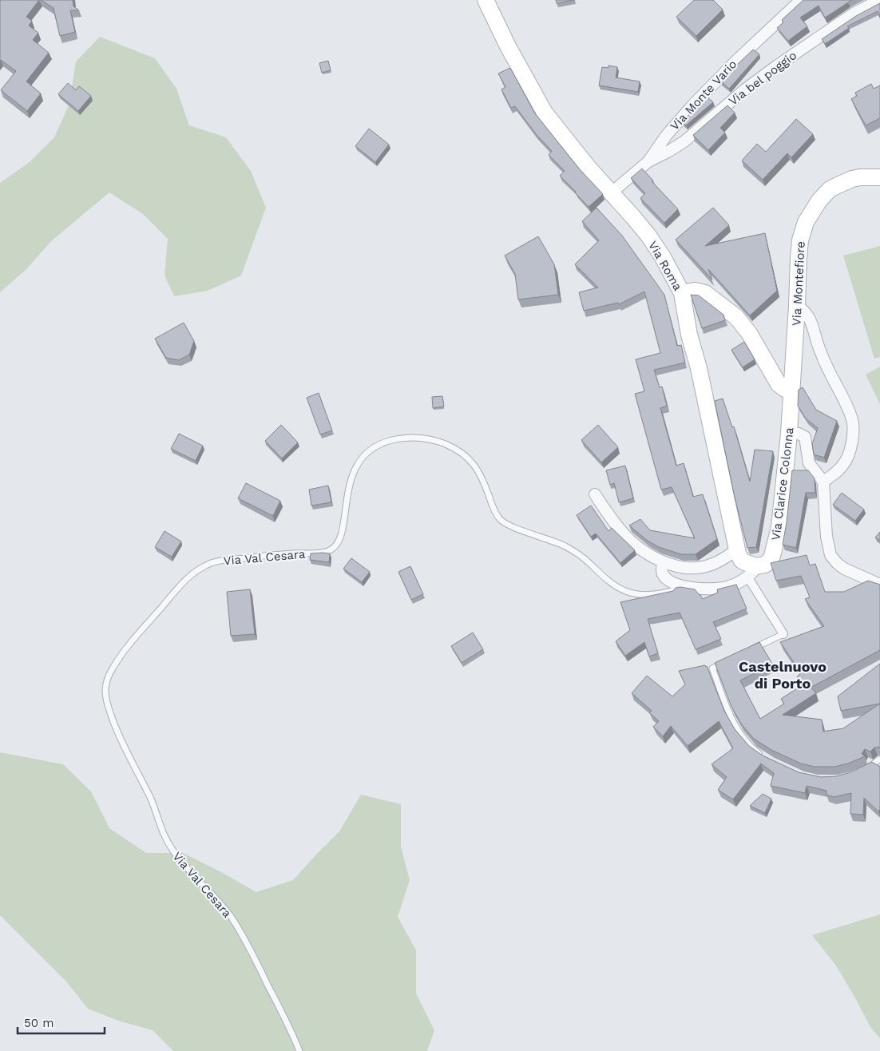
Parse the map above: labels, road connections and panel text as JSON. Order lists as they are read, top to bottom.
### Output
{
  "streets": {
    "main road": ["Via Roma", "Via Montefiore", "Via Clarice Colonna"],
    "street": ["Via bel poggio", "Via Monte Vario"],
    "lane": ["Via Val Cesara"]
  },
  "crossings": [
    ["Via bel poggio", "Via Monte Vario"],
    ["Via Monte Vario", "Via Roma"],
    ["Via Roma", "Via Clarice Colonna"],
    ["Via Montefiore", "Via Clarice Colonna"]
  ],
  "districts": ["Castelnuovo di Porto"],
  "scale_bar": "50 m"
}
